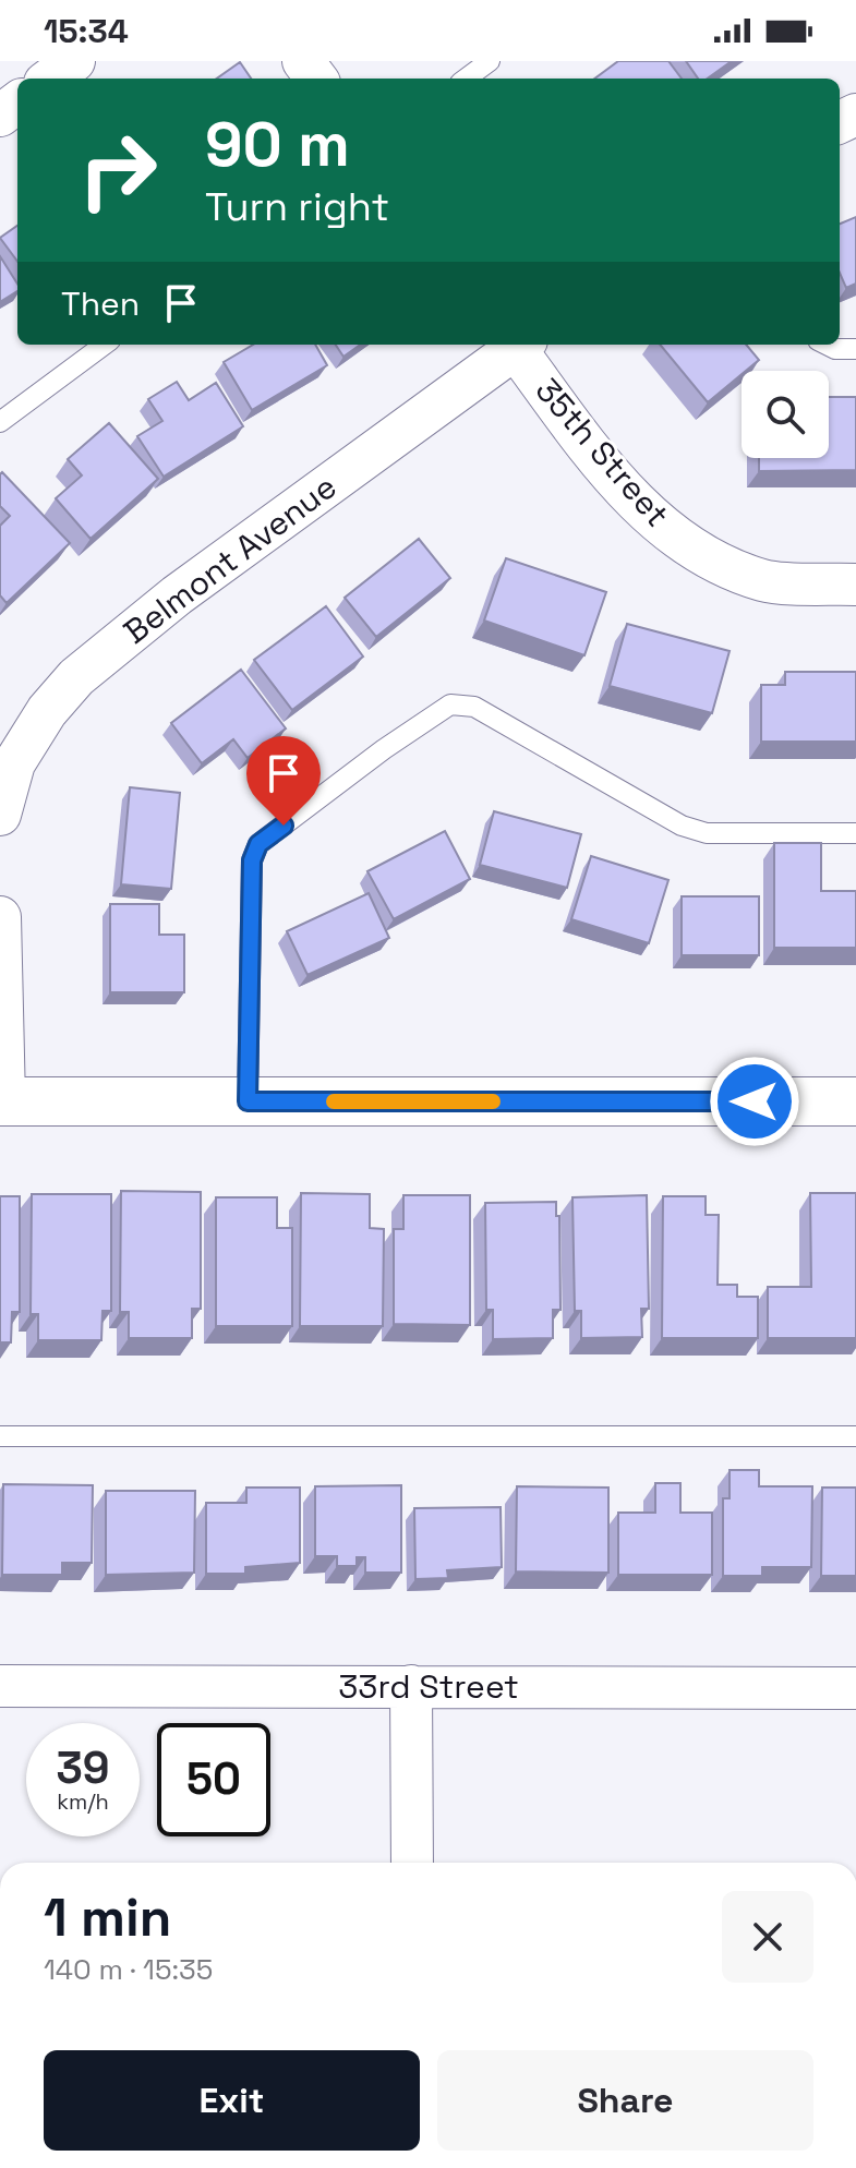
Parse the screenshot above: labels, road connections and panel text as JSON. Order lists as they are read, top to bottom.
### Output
{
  "streets": {
    "street": ["35th Street", "Belmont Avenue", "33rd Street"]
  },
  "page": {
    "status": "15:34",
    "turn": ["90 m", "Turn right"],
    "then": "Then",
    "speed": "39 km/h",
    "limit": "50",
    "heading": ["1 min", "140 m · 15:35"],
    "buttons": ["Exit", "Share"]
  }
}
